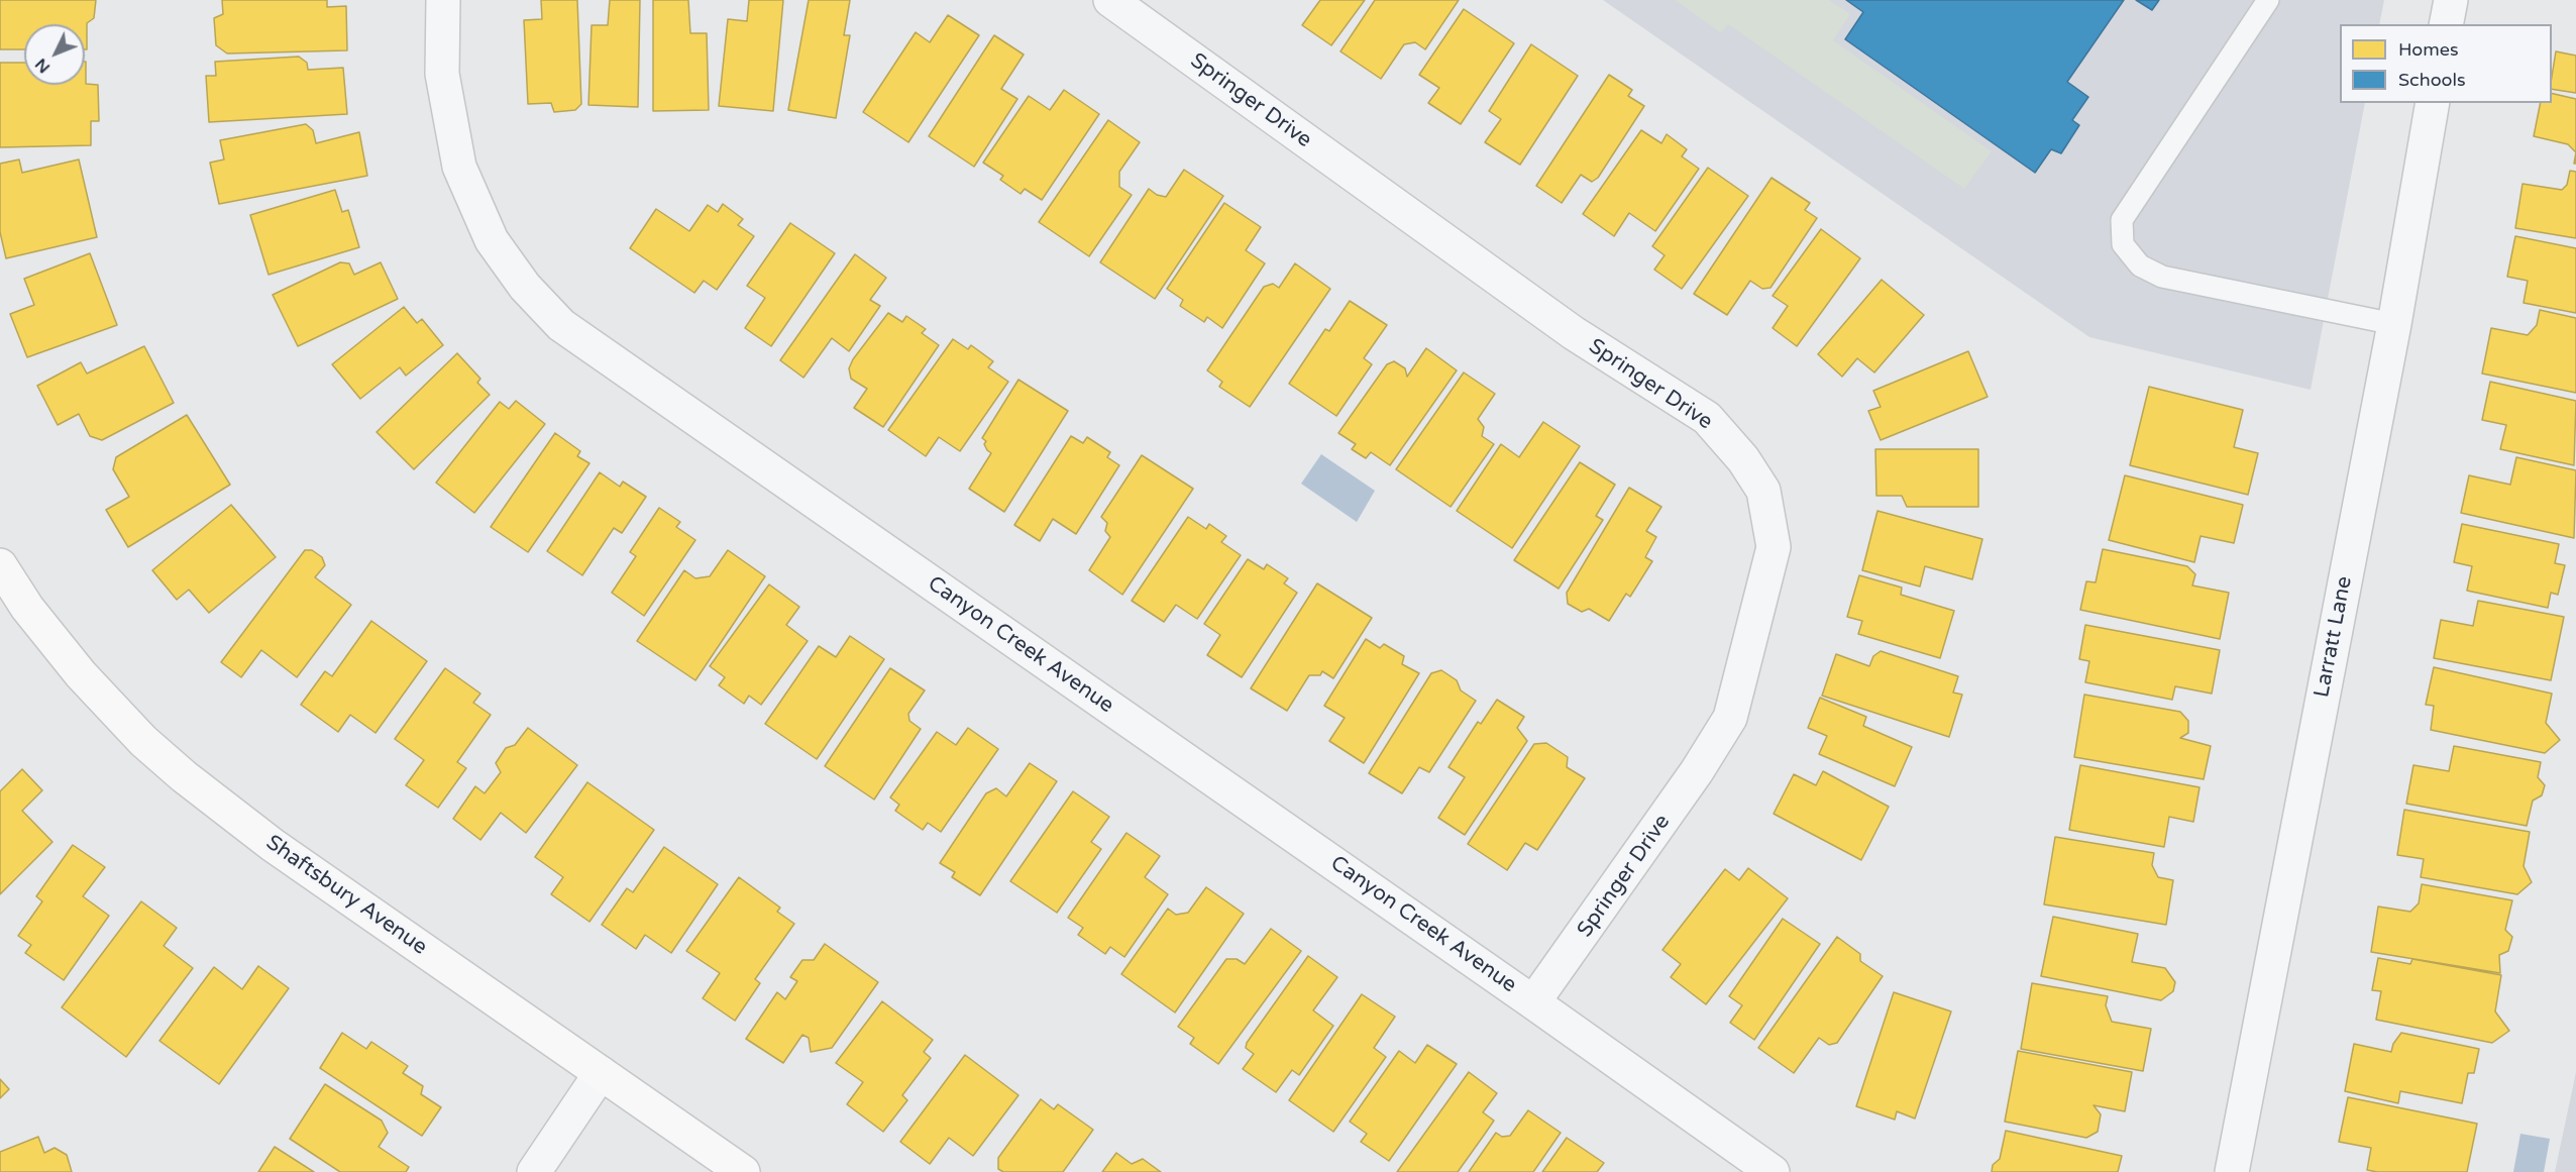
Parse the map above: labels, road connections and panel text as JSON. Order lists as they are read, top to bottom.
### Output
{
  "streets": {
    "street": [
      "Springer Drive",
      "Larratt Lane",
      "Canyon Creek Avenue",
      "Shaftsbury Avenue"
    ]
  },
  "crossings": [
    ["Springer Drive", "Canyon Creek Avenue"]
  ],
  "legend": ["Homes", "Schools"],
  "north": "bottom left"
}
